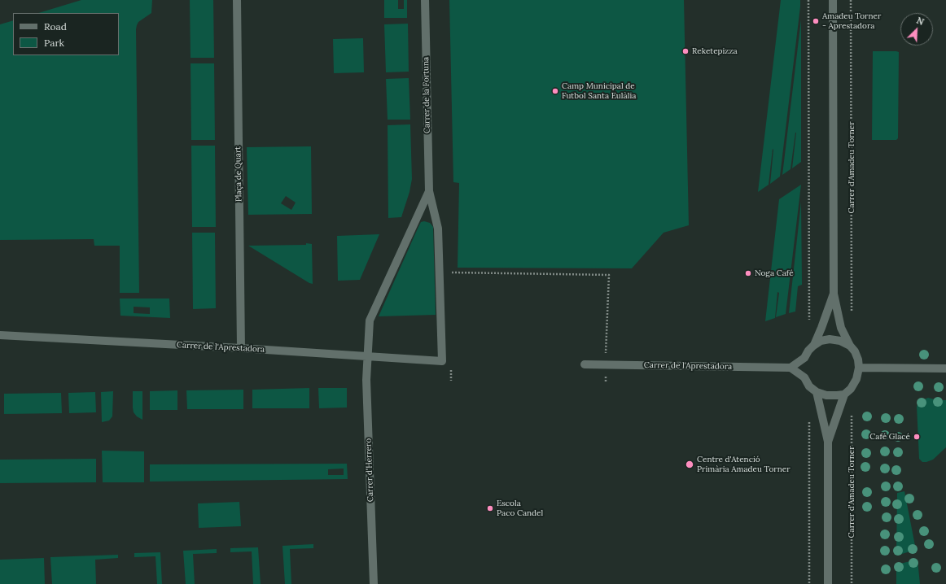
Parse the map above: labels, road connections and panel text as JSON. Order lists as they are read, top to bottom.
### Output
{
  "streets": {
    "street": [
      "Carrer de la Fortuna",
      "Plaça de Quart",
      "Carrer de l'Aprestadora",
      "Carrer d'Herrero"
    ],
    "path": ["Carrer d'Amadeu Torner"]
  },
  "crossings": [
    ["Carrer de la Fortuna", "Carrer de l'Aprestadora"],
    ["Carrer de la Fortuna", "Carrer d'Herrero"],
    ["Plaça de Quart", "Carrer de l'Aprestadora"],
    ["Carrer de l'Aprestadora", "Carrer d'Herrero"]
  ],
  "places": [
    "Amadeu Torner - Aprestadora",
    "Reketepizza",
    "Camp Municipal de Futbol Santa Eulàlia",
    "Noga Café",
    "Café Glacé",
    "Centre d'Atenció Primària Amadeu Torner",
    "Escola Paco Candel"
  ],
  "legend": ["Road", "Park"],
  "north": "top right"
}
